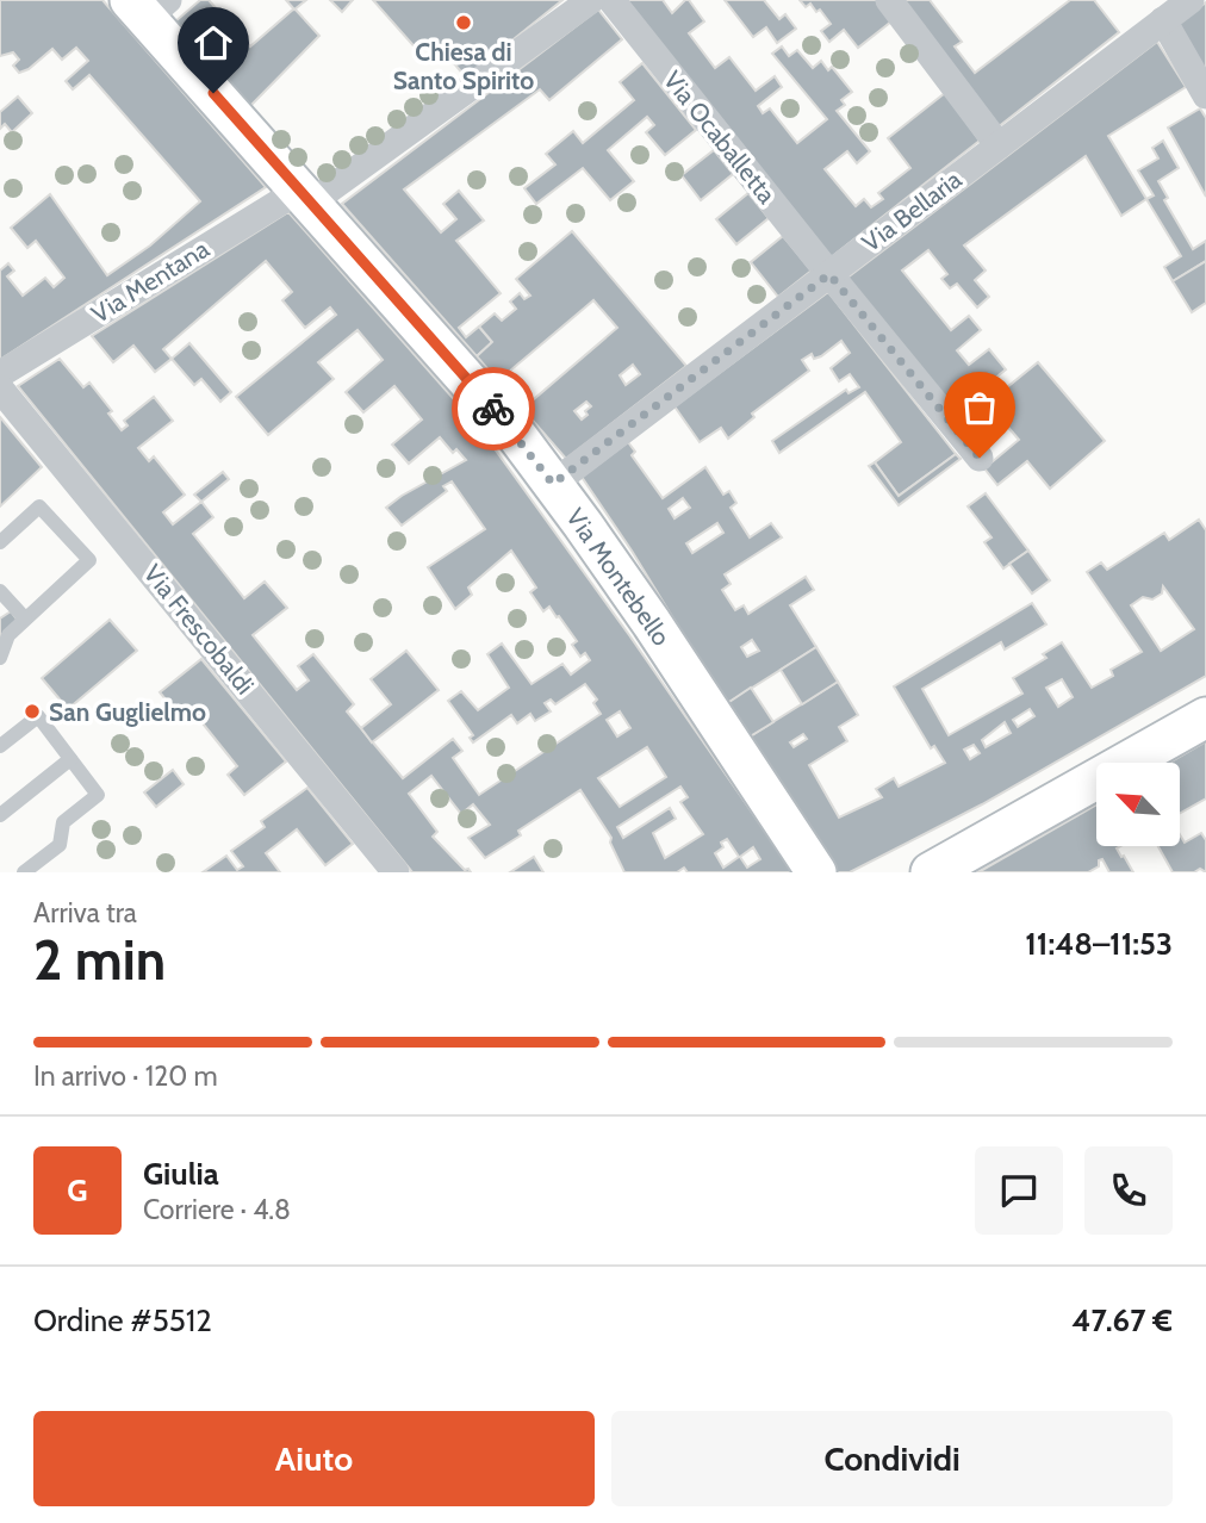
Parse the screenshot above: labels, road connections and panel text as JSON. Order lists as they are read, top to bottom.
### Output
{
  "streets": {
    "street": [
      "Via Ocaballetta",
      "Via Bellaria",
      "Via Mentana",
      "Via Montebello",
      "Via Frescobaldi"
    ]
  },
  "crossings": [
    ["Via Ocaballetta", "Via Bellaria"],
    ["Via Bellaria", "Via Montebello"],
    ["Via Mentana", "Via Montebello"]
  ],
  "places": ["Chiesa di Santo Spirito", "San Guglielmo"],
  "north": "top left",
  "page": {
    "heading": ["2 min", "Arriva tra", "11:48–11:53"],
    "panel": [
      "Giulia",
      "Corriere · 4.8",
      "Ordine #5512",
      "47.67 €"
    ],
    "bar": "In arrivo · 120 m",
    "round": "G",
    "buttons": ["Aiuto", "Condividi"]
  }
}
